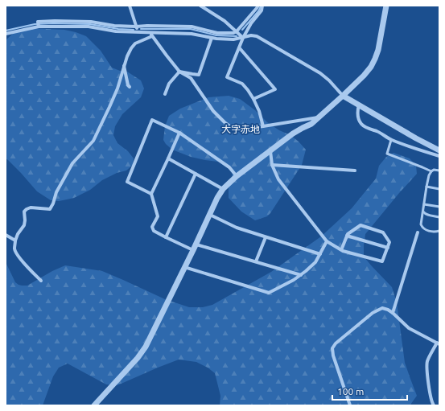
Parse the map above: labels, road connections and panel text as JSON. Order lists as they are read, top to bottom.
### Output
{
  "districts": ["大字赤地"],
  "scale_bar": "100 m"
}
